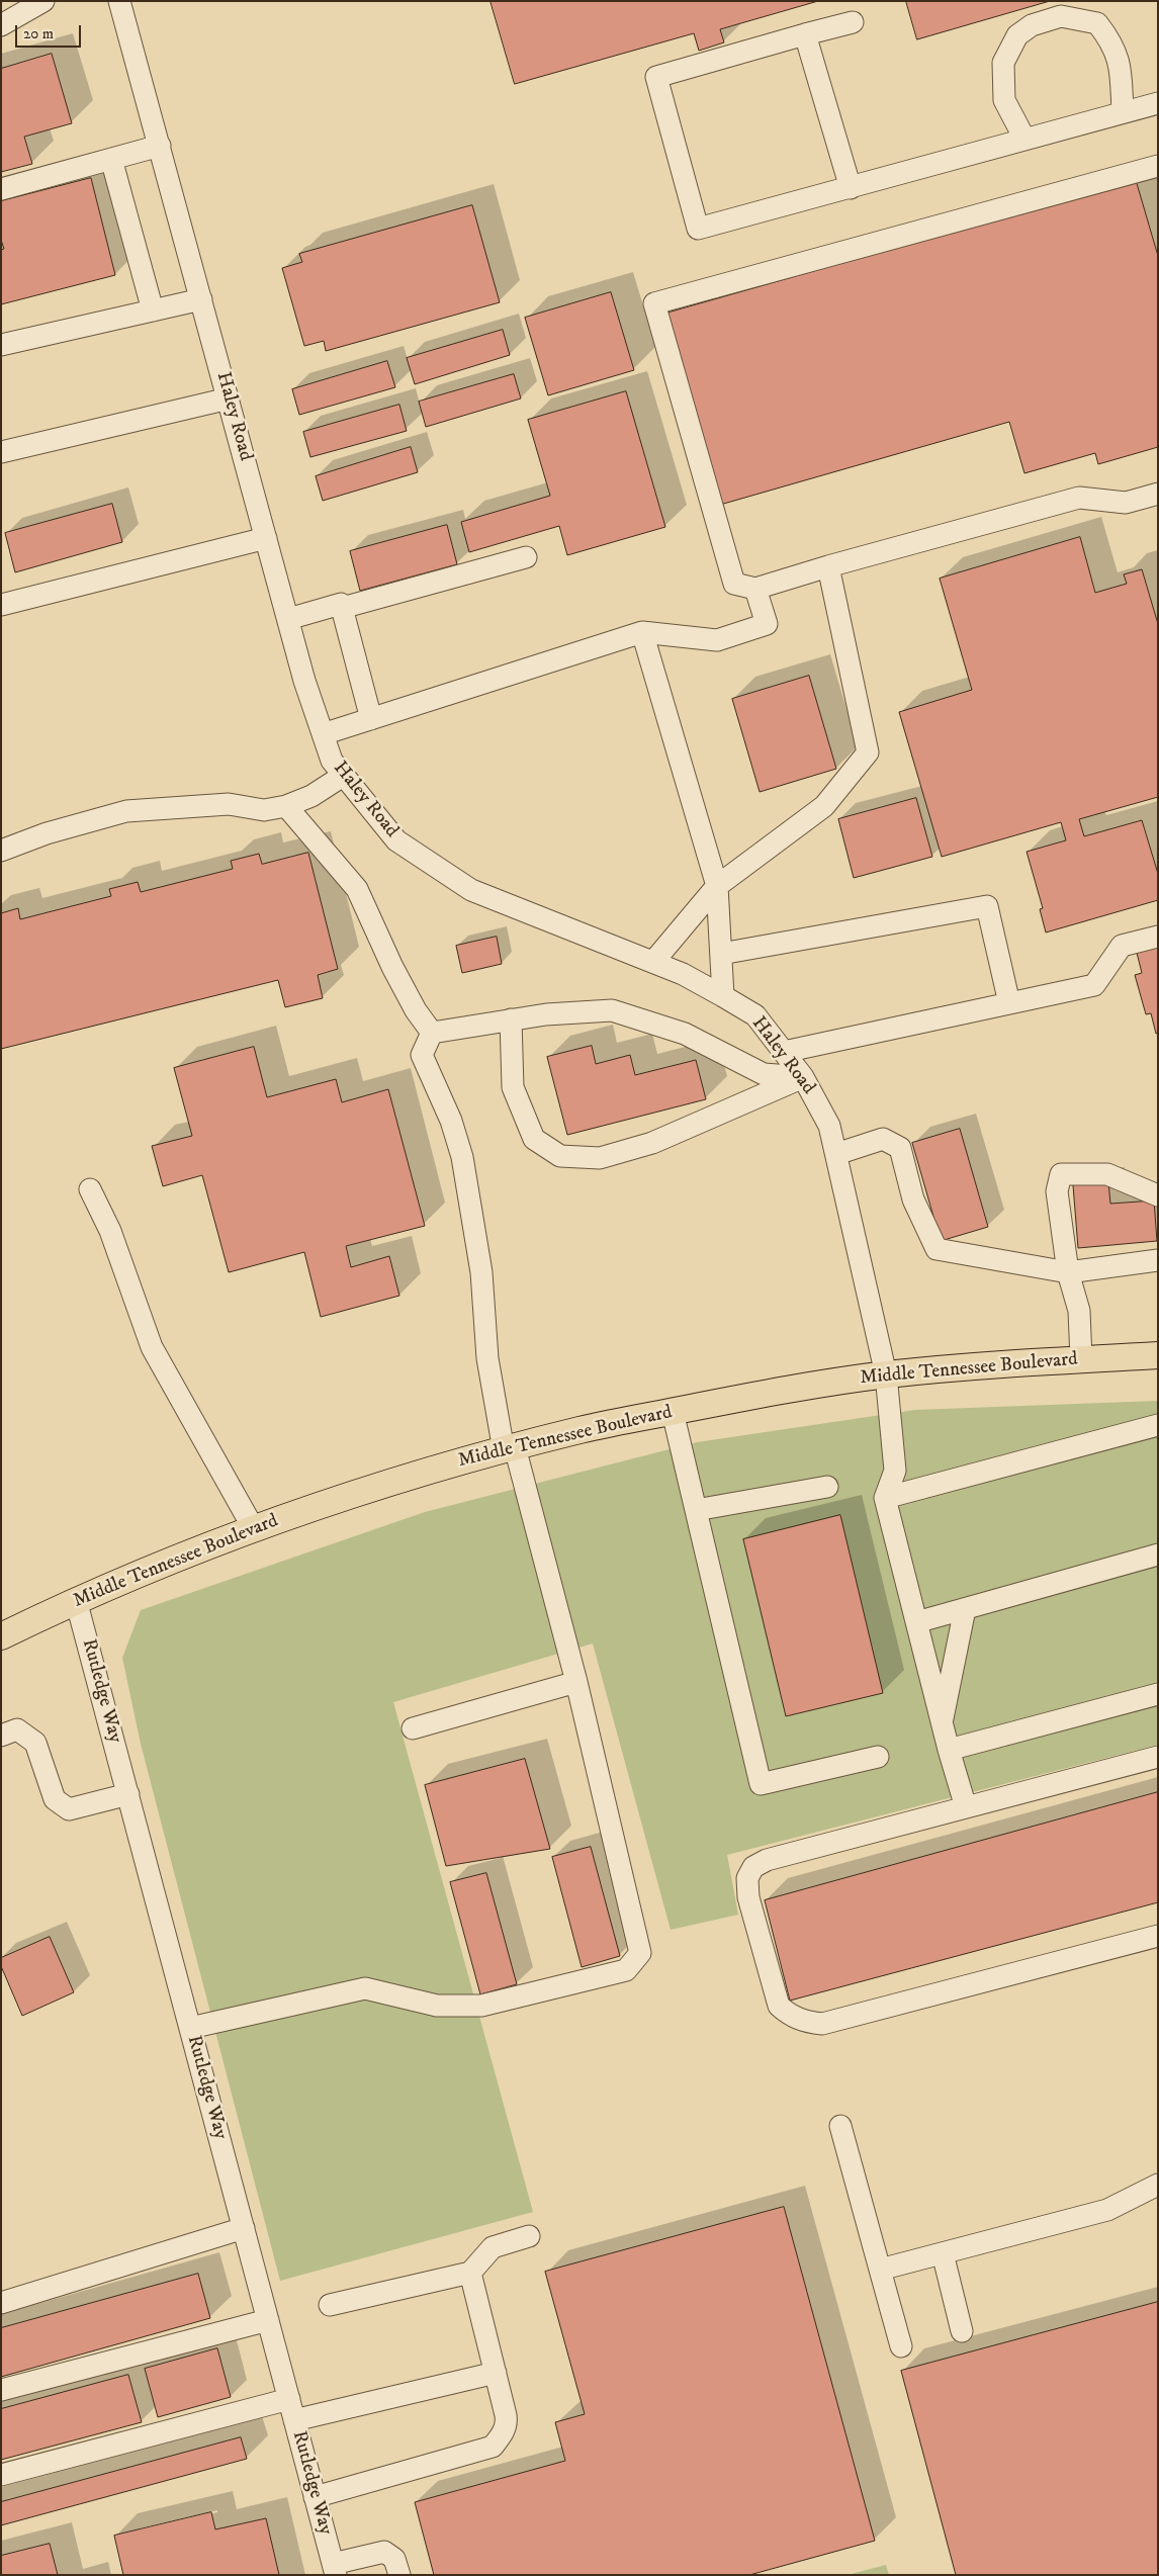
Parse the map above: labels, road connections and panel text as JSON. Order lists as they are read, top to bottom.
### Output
{
  "streets": {
    "main road": ["Middle Tennessee Boulevard"],
    "street": ["Haley Road", "Rutledge Way"]
  },
  "crossings": [
    ["Haley Road", "Middle Tennessee Boulevard"],
    ["Middle Tennessee Boulevard", "Rutledge Way"]
  ],
  "scale_bar": "20 m"
}
